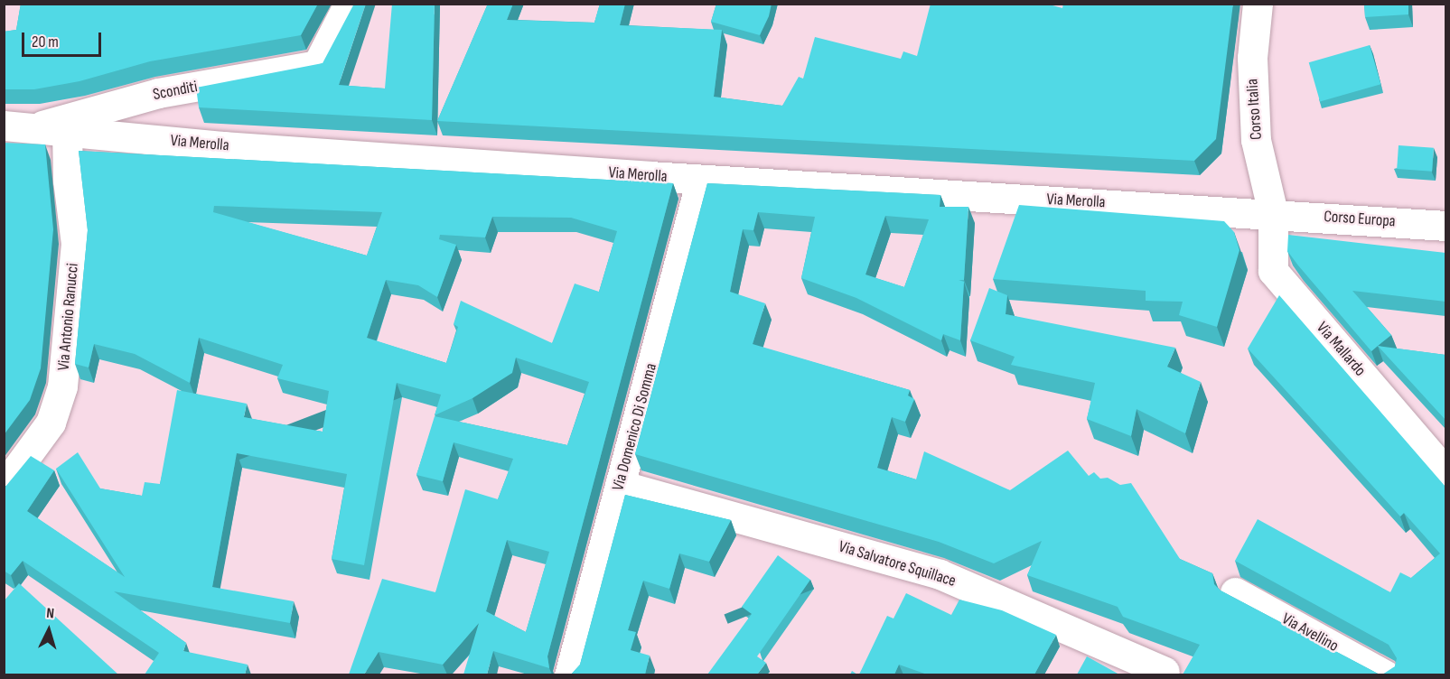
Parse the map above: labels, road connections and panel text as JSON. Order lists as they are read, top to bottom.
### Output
{
  "streets": {
    "street": [
      "Sconditi",
      "Corso Italia",
      "Via Merolla",
      "Corso Europa",
      "Via Antonio Ranucci",
      "Via Mallardo",
      "Via Domenico Di Somma",
      "Via Salvatore Squillace",
      "Via Avellino"
    ]
  },
  "crossings": [
    ["Sconditi", "Via Merolla"],
    ["Corso Italia", "Via Merolla"],
    ["Corso Italia", "Corso Europa"],
    ["Corso Italia", "Via Mallardo"],
    ["Via Merolla", "Corso Europa"],
    ["Via Merolla", "Via Antonio Ranucci"],
    ["Via Merolla", "Via Mallardo"],
    ["Via Merolla", "Via Domenico Di Somma"],
    ["Corso Europa", "Via Mallardo"],
    ["Via Domenico Di Somma", "Via Salvatore Squillace"]
  ],
  "scale_bar": "20 m",
  "north": "top"
}
